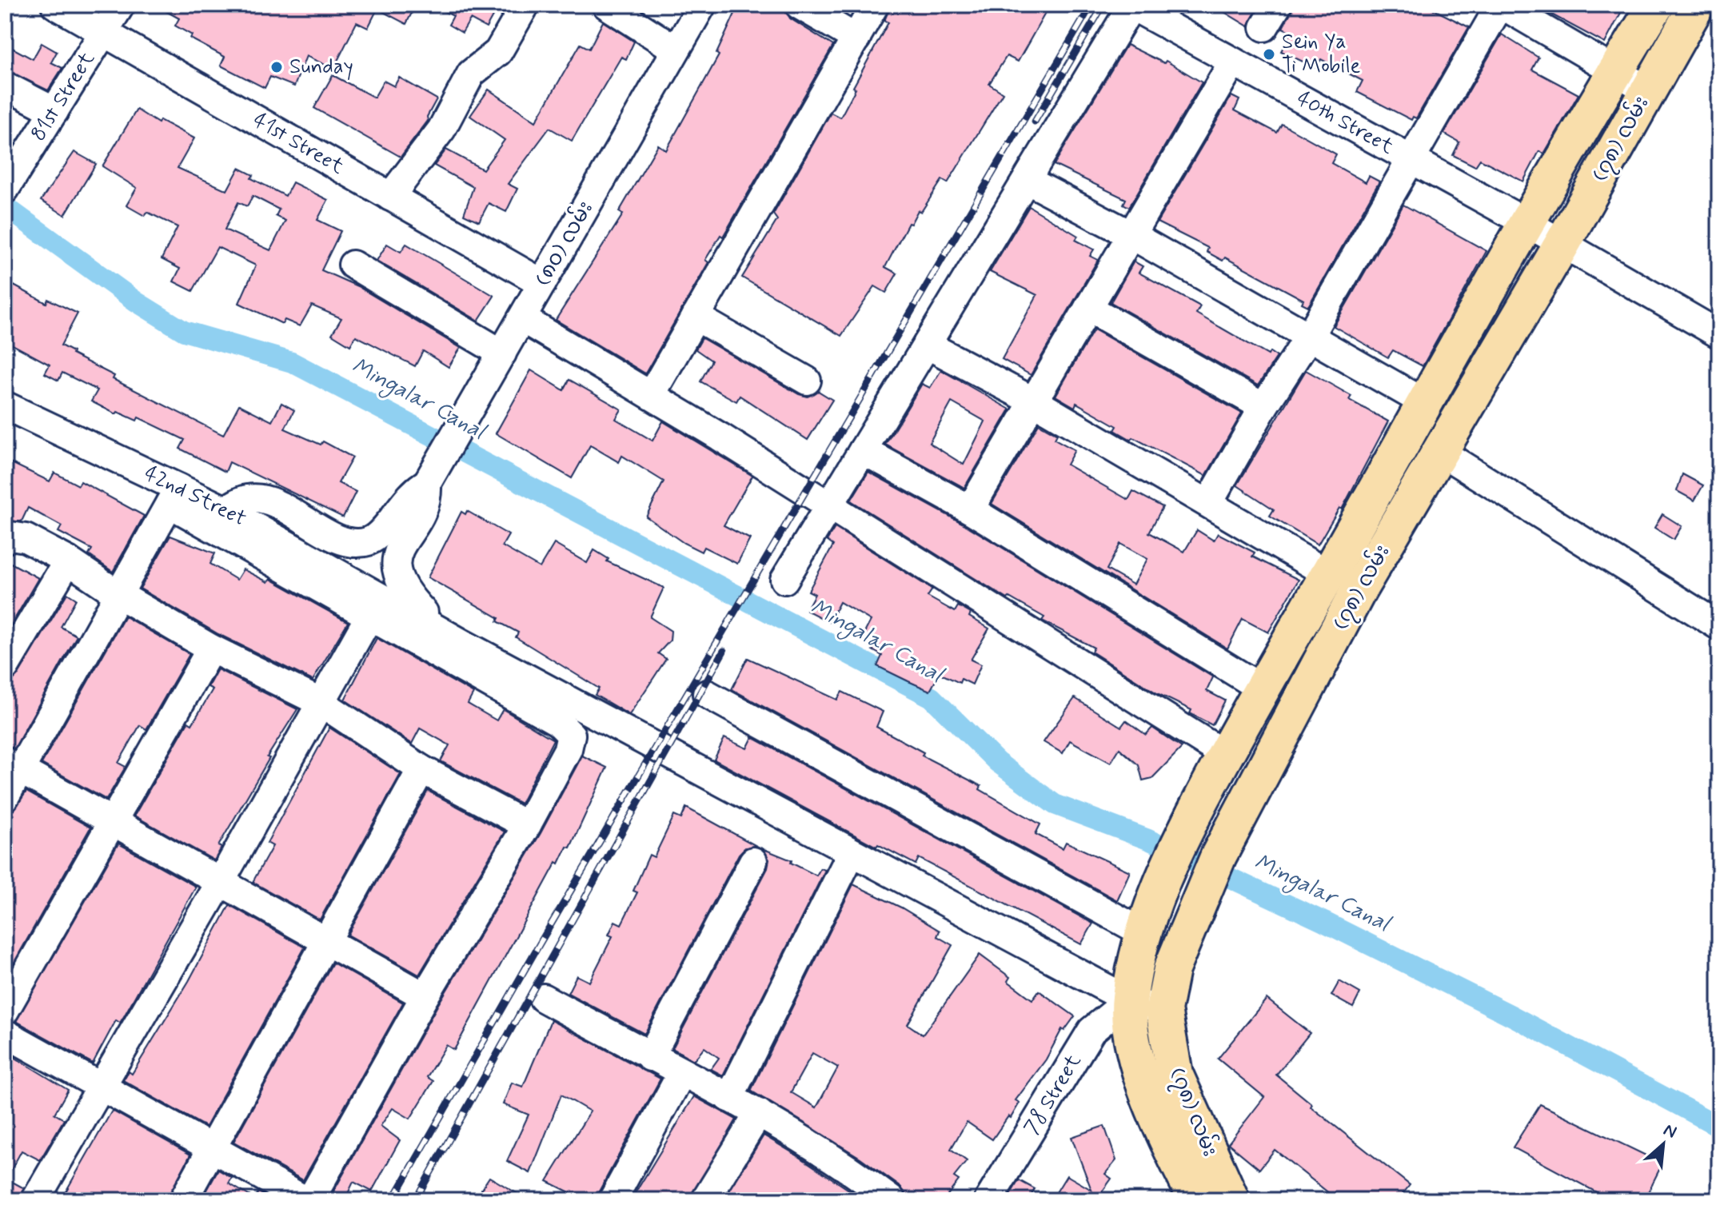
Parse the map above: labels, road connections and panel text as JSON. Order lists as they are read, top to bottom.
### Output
{
  "streets": {
    "main road": ["(၇၈) လမ်း"],
    "street": [
      "81st Street",
      "40th Street",
      "41st Street",
      "(၈၀) လမ်း",
      "42nd Street",
      "78 Street"
    ]
  },
  "crossings": [
    ["81st Street", "41st Street"],
    ["40th Street", "(၇၈) လမ်း"],
    ["(၇၈) လမ်း", "78 Street"],
    ["41st Street", "(၈၀) လမ်း"],
    ["(၈၀) လမ်း", "42nd Street"]
  ],
  "water": ["Mingalar Canal"],
  "places": ["Sein Ya Ti Mobile", "Sunday"],
  "north": "top right"
}
